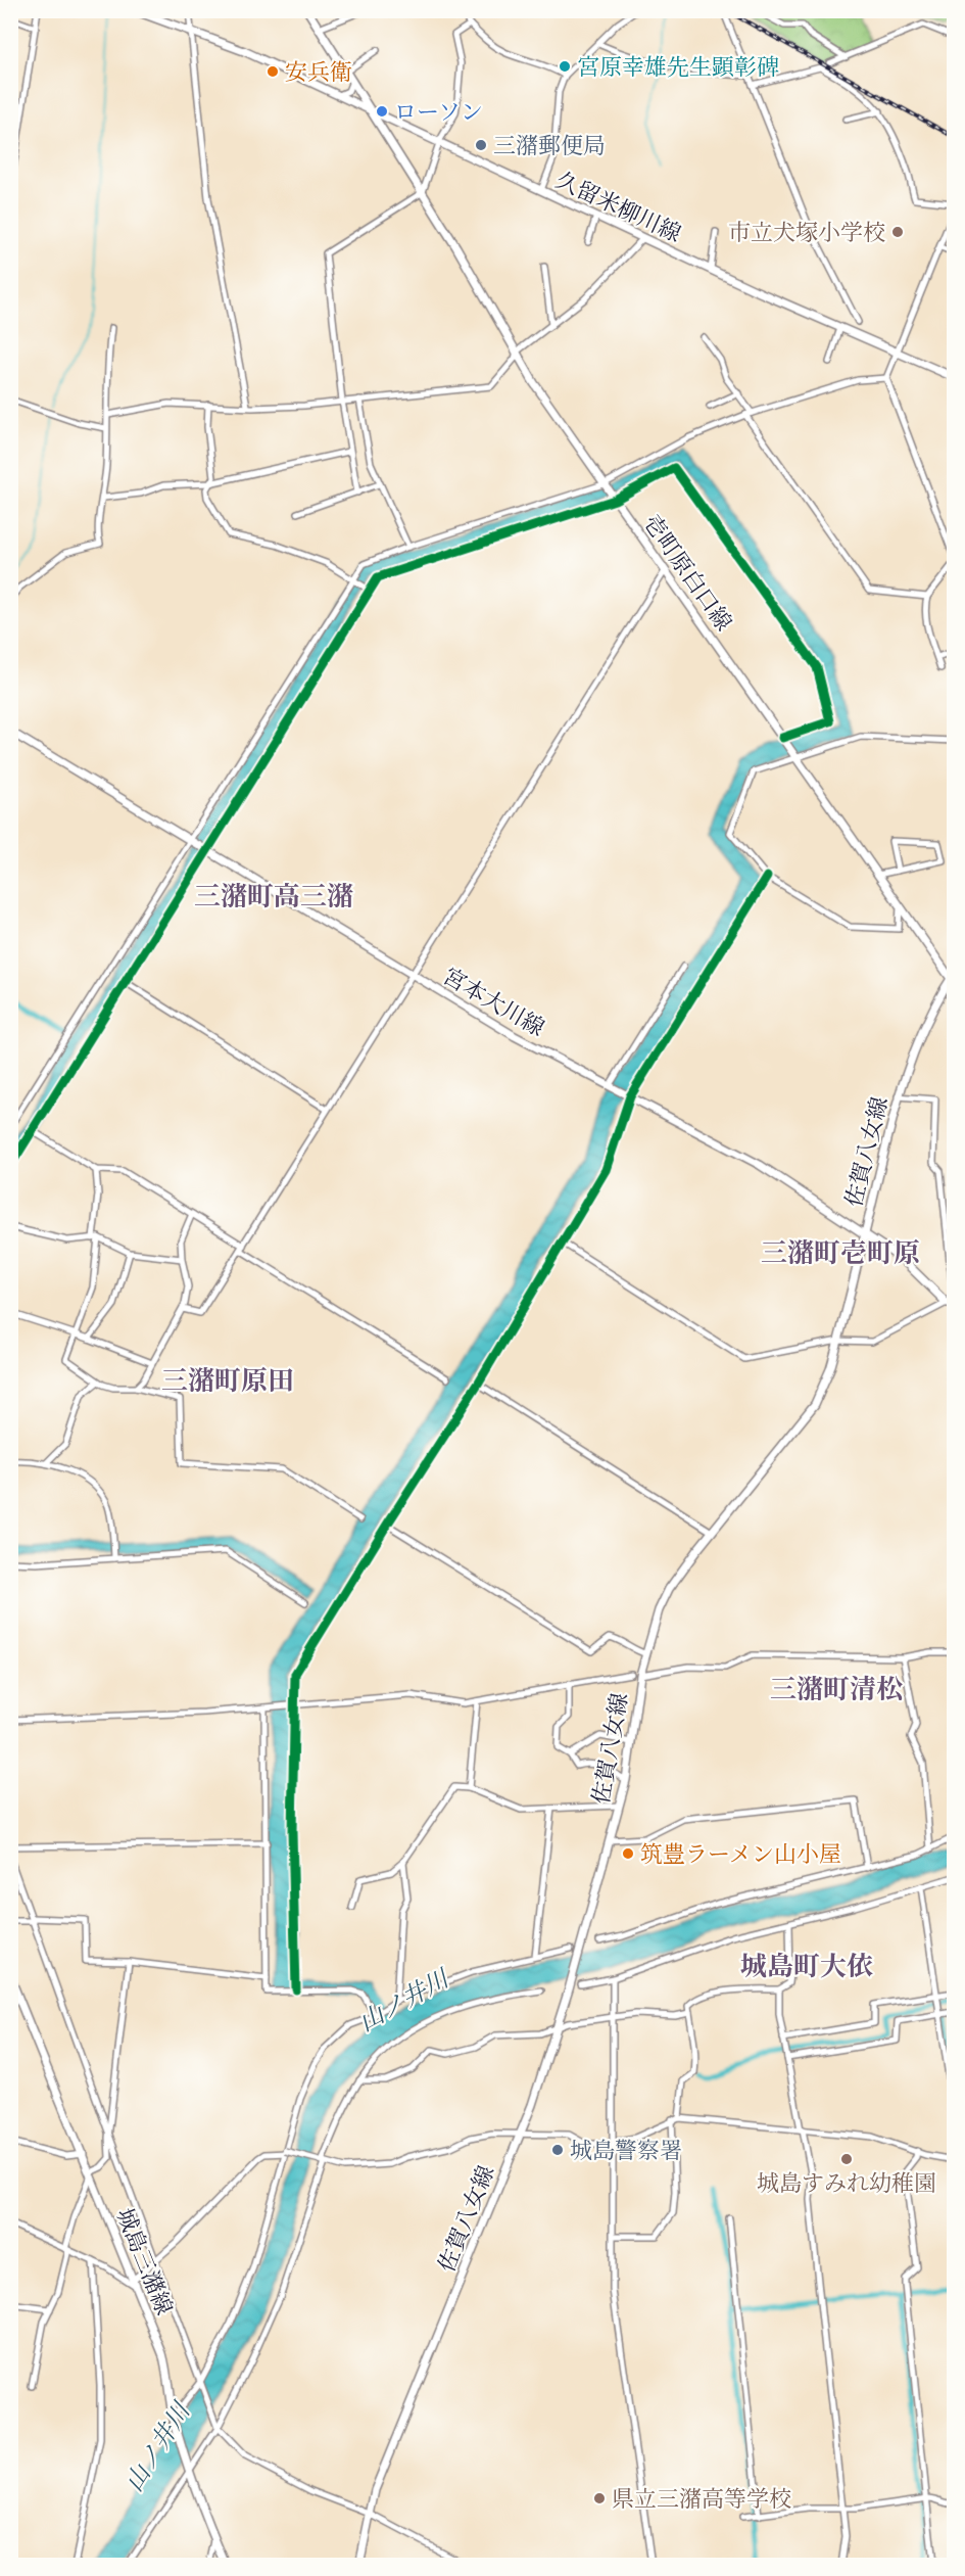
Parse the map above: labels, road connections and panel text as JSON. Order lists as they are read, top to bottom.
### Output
{
  "streets": {
    "main road": [
      "久留米柳川線",
      "壱町原白口線",
      "宮本大川線",
      "佐賀八女線",
      "城島三潴線"
    ]
  },
  "crossings": [
    ["久留米柳川線", "壱町原白口線"],
    ["壱町原白口線", "佐賀八女線"],
    ["宮本大川線", "佐賀八女線"]
  ],
  "districts": [
    "三潴町高三潴",
    "三潴町壱町原",
    "三潴町原田",
    "三潴町清松",
    "城島町大依"
  ],
  "water": ["山ノ井川"],
  "places": [
    "宮原幸雄先生顕彰碑",
    "安兵衛",
    "ローソン",
    "三潴郵便局",
    "市立犬塚小学校",
    "筑豊ラーメン山小屋",
    "城島警察署",
    "城島すみれ幼稚園",
    "県立三潴高等学校"
  ]
}
